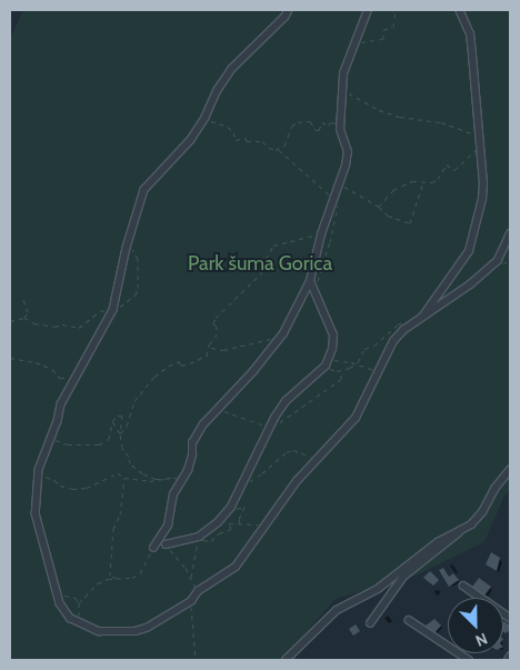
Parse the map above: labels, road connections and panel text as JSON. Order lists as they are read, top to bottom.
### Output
{
  "parks": ["Park šuma Gorica"],
  "north": "bottom right"
}
